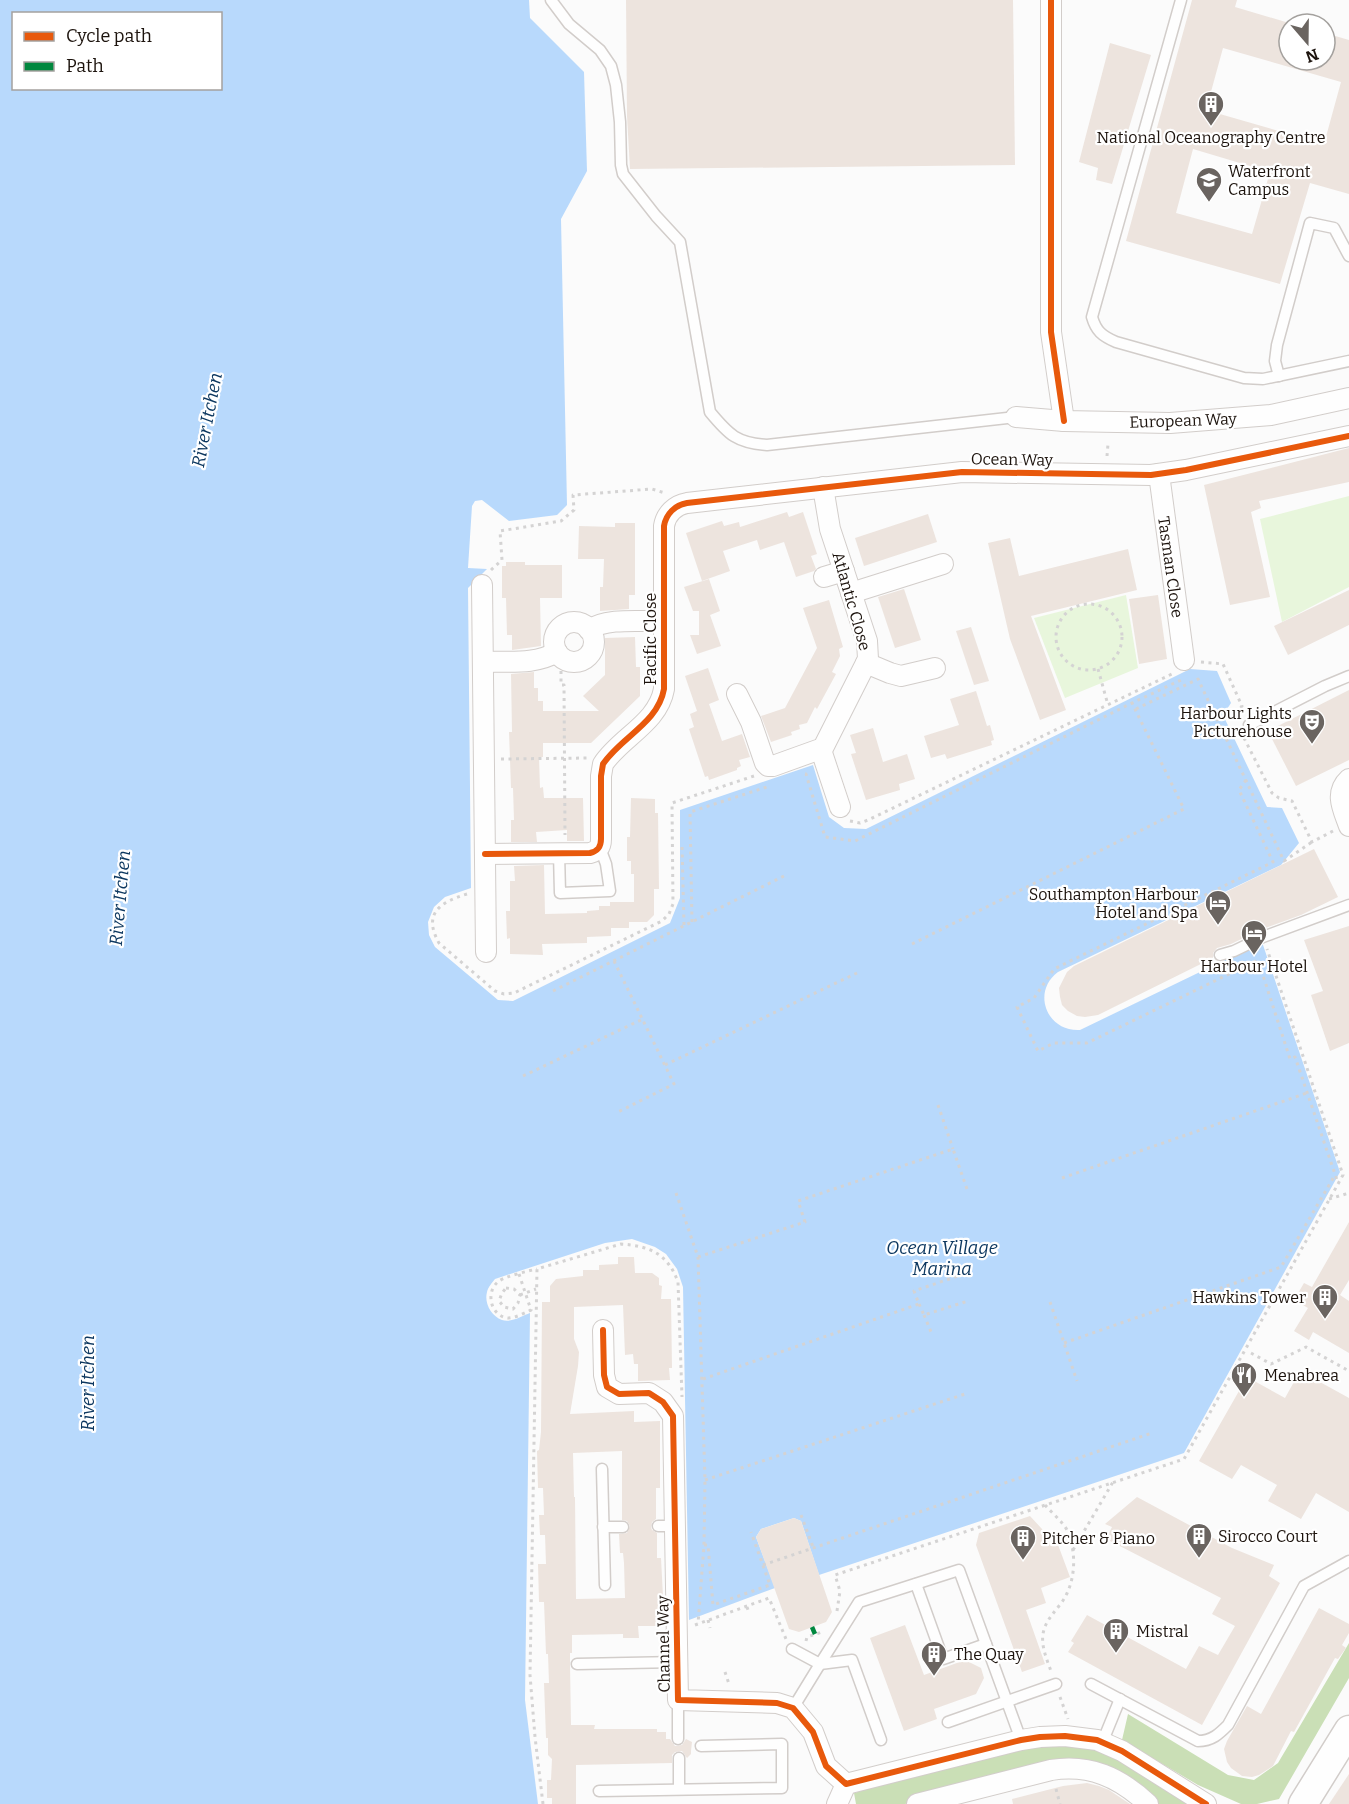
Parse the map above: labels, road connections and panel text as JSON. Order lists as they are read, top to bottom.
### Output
{
  "streets": {
    "street": [
      "European Way",
      "Ocean Way",
      "Tasman Close",
      "Atlantic Close",
      "Pacific Close",
      "Channel Way"
    ]
  },
  "crossings": [
    ["Ocean Way", "Tasman Close"],
    ["Ocean Way", "Atlantic Close"],
    ["Ocean Way", "Pacific Close"]
  ],
  "water": ["River Itchen", "Ocean Village Marina"],
  "places": {
    "building": [
      "National Oceanography Centre",
      "Hawkins Tower",
      "Sirocco Court",
      "Pitcher & Piano",
      "Mistral",
      "The Quay"
    ],
    "school or university": ["Waterfront Campus"],
    "theatre": ["Harbour Lights Picturehouse"],
    "hotel": ["Southampton Harbour Hotel and Spa", "Harbour Hotel"],
    "restaurant": ["Menabrea"]
  },
  "legend": ["Cycle path", "Path"],
  "north": "bottom"
}
